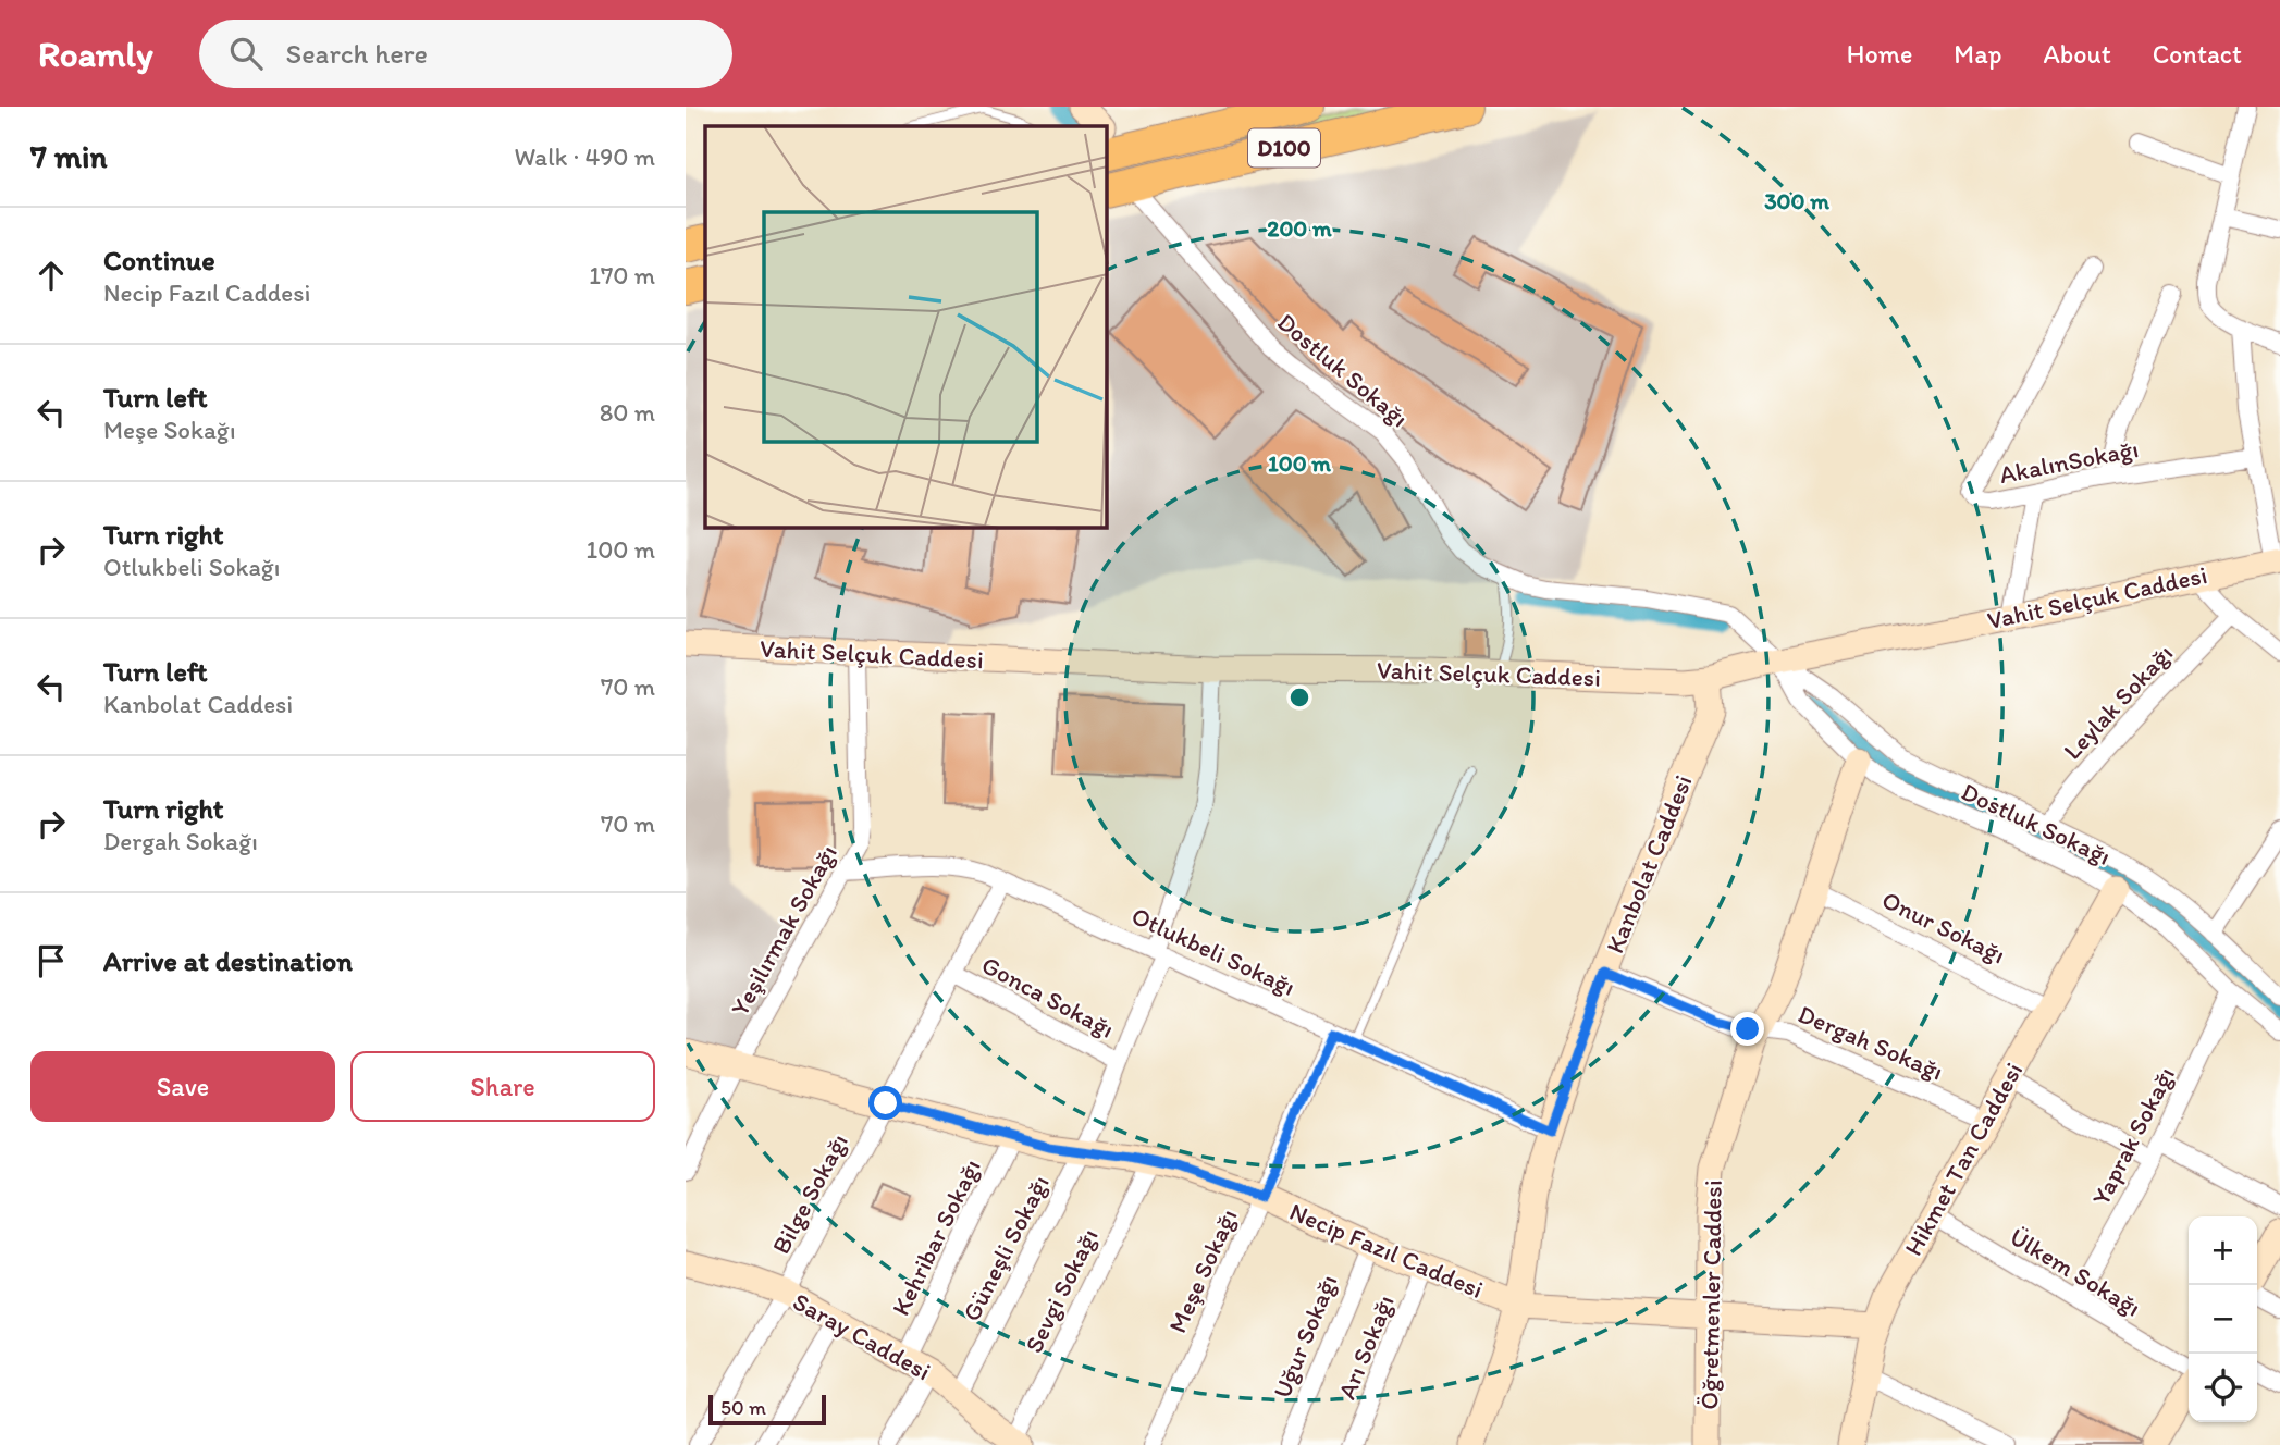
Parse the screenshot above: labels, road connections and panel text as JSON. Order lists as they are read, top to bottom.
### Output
{
  "streets": {
    "highway": ["D100"],
    "street": [
      "Dostluk Sokağı",
      "AkalınSokağı",
      "Vahit Selçuk Caddesi",
      "Leylak Sokağı",
      "Kanbolat Caddesi",
      "Onur Sokağı",
      "Yeşilırmak Sokağı",
      "Otlukbeli Sokağı",
      "Gonca Sokağı",
      "Dergah Sokağı",
      "Yaprak Sokağı",
      "Hikmet Tan Caddesi",
      "Bilge Sokağı",
      "Kehribar Sokağı",
      "Güneşli Sokağı",
      "Necip Fazıl Caddesi",
      "Meşe Sokağı",
      "Ülkem Sokağı",
      "Sevgi Sokağı",
      "Öğretmenler Caddesi",
      "Saray Caddesi",
      "Uğur Sokağı",
      "Arı Sokağı"
    ]
  },
  "crossings": [
    ["D100", "Dostluk Sokağı"],
    ["Dostluk Sokağı", "Vahit Selçuk Caddesi"],
    ["Dostluk Sokağı", "Leylak Sokağı"],
    ["Dostluk Sokağı", "Yaprak Sokağı"],
    ["Dostluk Sokağı", "Hikmet Tan Caddesi"],
    ["Dostluk Sokağı", "Öğretmenler Caddesi"],
    ["Vahit Selçuk Caddesi", "Kanbolat Caddesi"],
    ["Vahit Selçuk Caddesi", "Yeşilırmak Sokağı"],
    ["Vahit Selçuk Caddesi", "Güneşli Sokağı"],
    ["Kanbolat Caddesi", "Otlukbeli Sokağı"],
    ["Kanbolat Caddesi", "Dergah Sokağı"],
    ["Kanbolat Caddesi", "Necip Fazıl Caddesi"],
    ["Onur Sokağı", "Hikmet Tan Caddesi"],
    ["Onur Sokağı", "Öğretmenler Caddesi"],
    ["Yeşilırmak Sokağı", "Otlukbeli Sokağı"],
    ["Yeşilırmak Sokağı", "Necip Fazıl Caddesi"],
    ["Otlukbeli Sokağı", "Bilge Sokağı"],
    ["Otlukbeli Sokağı", "Güneşli Sokağı"],
    ["Otlukbeli Sokağı", "Meşe Sokağı"],
    ["Gonca Sokağı", "Bilge Sokağı"],
    ["Gonca Sokağı", "Güneşli Sokağı"],
    ["Dergah Sokağı", "Hikmet Tan Caddesi"],
    ["Dergah Sokağı", "Öğretmenler Caddesi"],
    ["Yaprak Sokağı", "Ülkem Sokağı"],
    ["Hikmet Tan Caddesi", "Necip Fazıl Caddesi"],
    ["Hikmet Tan Caddesi", "Ülkem Sokağı"],
    ["Bilge Sokağı", "Necip Fazıl Caddesi"],
    ["Bilge Sokağı", "Saray Caddesi"],
    ["Kehribar Sokağı", "Necip Fazıl Caddesi"],
    ["Kehribar Sokağı", "Saray Caddesi"],
    ["Güneşli Sokağı", "Necip Fazıl Caddesi"],
    ["Güneşli Sokağı", "Saray Caddesi"],
    ["Necip Fazıl Caddesi", "Meşe Sokağı"],
    ["Necip Fazıl Caddesi", "Sevgi Sokağı"],
    ["Necip Fazıl Caddesi", "Öğretmenler Caddesi"],
    ["Necip Fazıl Caddesi", "Uğur Sokağı"],
    ["Necip Fazıl Caddesi", "Arı Sokağı"],
    ["Sevgi Sokağı", "Saray Caddesi"]
  ],
  "scale_bar": "50 m",
  "page": {
    "header": "Roamly",
    "search": "Search here",
    "nav": [
      "Home",
      "Map",
      "About",
      "Contact"
    ],
    "heading": ["7 min", "Walk · 490 m"],
    "list": [
      ["Continue", "Necip Fazıl Caddesi", "170 m"],
      ["Turn left", "Meşe Sokağı", "80 m"],
      ["Turn right", "Otlukbeli Sokağı", "100 m"],
      ["Turn left", "Kanbolat Caddesi", "70 m"],
      ["Turn right", "Dergah Sokağı", "70 m"],
      "Arrive at destination"
    ],
    "buttons": ["Save", "Share"],
    "map_buttons": ["+", "−"],
    "scale": "50 m"
  },
  "rings": ["300 m", "200 m", "100 m"]
}
